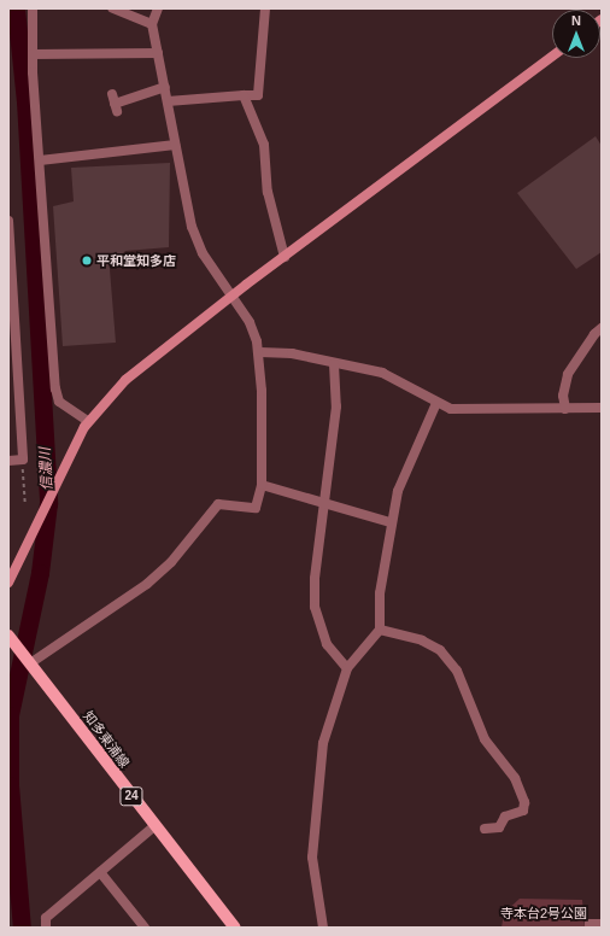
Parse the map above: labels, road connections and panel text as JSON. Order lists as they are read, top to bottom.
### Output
{
  "streets": {
    "main road": ["知多東浦線", "24"]
  },
  "water": ["信濃川"],
  "parks": ["寺本台2号公園"],
  "places": ["平和堂知多店"],
  "north": "top"
}
